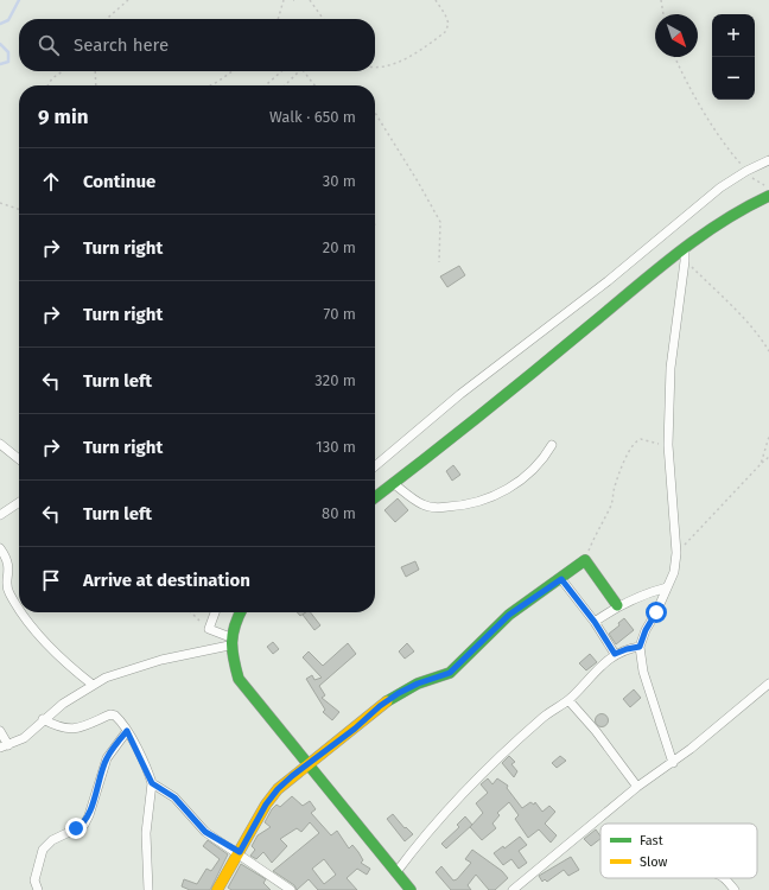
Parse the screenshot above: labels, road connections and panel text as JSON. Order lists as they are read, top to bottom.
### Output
{
  "legend": ["Fast", "Slow"],
  "north": "bottom right",
  "page": {
    "map_buttons": ["+", "−"],
    "search": "Search here",
    "heading": ["9 min", "Walk · 650 m"],
    "list": [
      ["Continue", "30 m"],
      ["Turn right", "20 m"],
      ["Turn right", "70 m"],
      ["Turn left", "320 m"],
      ["Turn right", "130 m"],
      ["Turn left", "80 m"],
      "Arrive at destination"
    ]
  }
}
